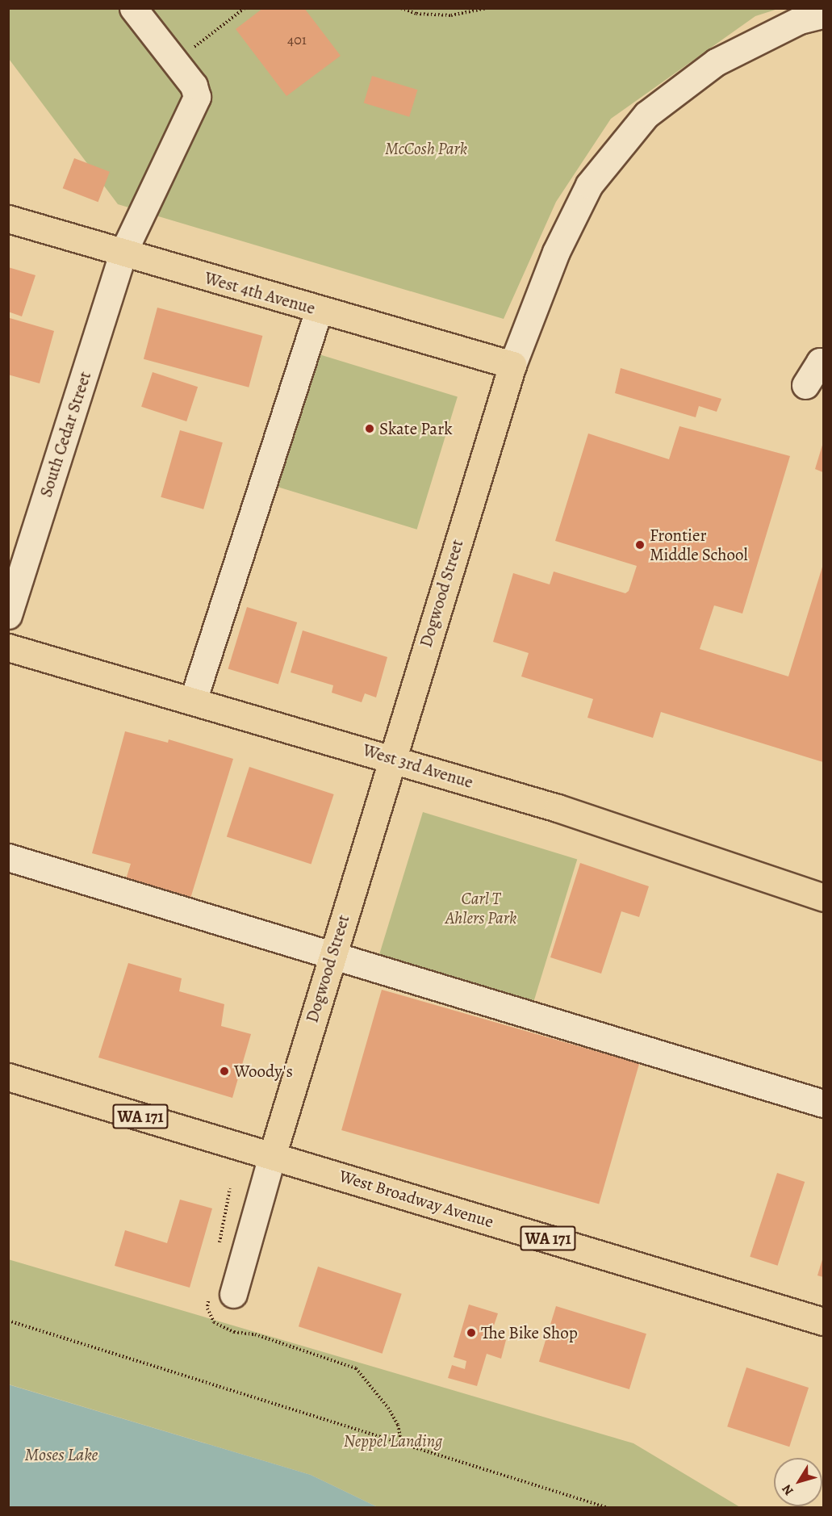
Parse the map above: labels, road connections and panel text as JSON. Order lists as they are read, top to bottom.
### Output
{
  "streets": {
    "main road": [
      "West 4th Avenue",
      "Dogwood Street",
      "West 3rd Avenue",
      "WA 171",
      "West Broadway Avenue"
    ],
    "street": ["South Cedar Street"]
  },
  "crossings": [
    ["West 4th Avenue", "South Cedar Street"],
    ["West 4th Avenue", "Dogwood Street"],
    ["Dogwood Street", "West 3rd Avenue"],
    ["Dogwood Street", "West Broadway Avenue"]
  ],
  "water": ["Moses Lake"],
  "parks": ["McCosh Park", "Carl T Ahlers Park", "Neppel Landing"],
  "places": [
    "Skate Park",
    "Frontier Middle School",
    "Woody's",
    "The Bike Shop"
  ],
  "house_numbers": ["401"],
  "north": "bottom left"
}
